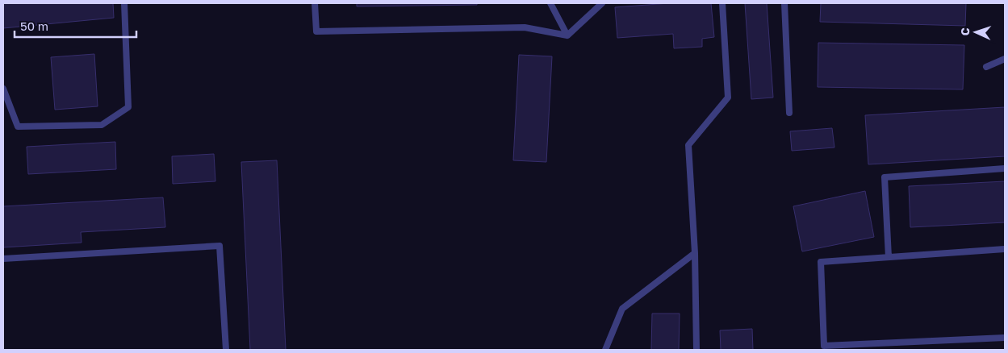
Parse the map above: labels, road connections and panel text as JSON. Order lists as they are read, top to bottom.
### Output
{
  "scale_bar": "50 m",
  "north": "left"
}
